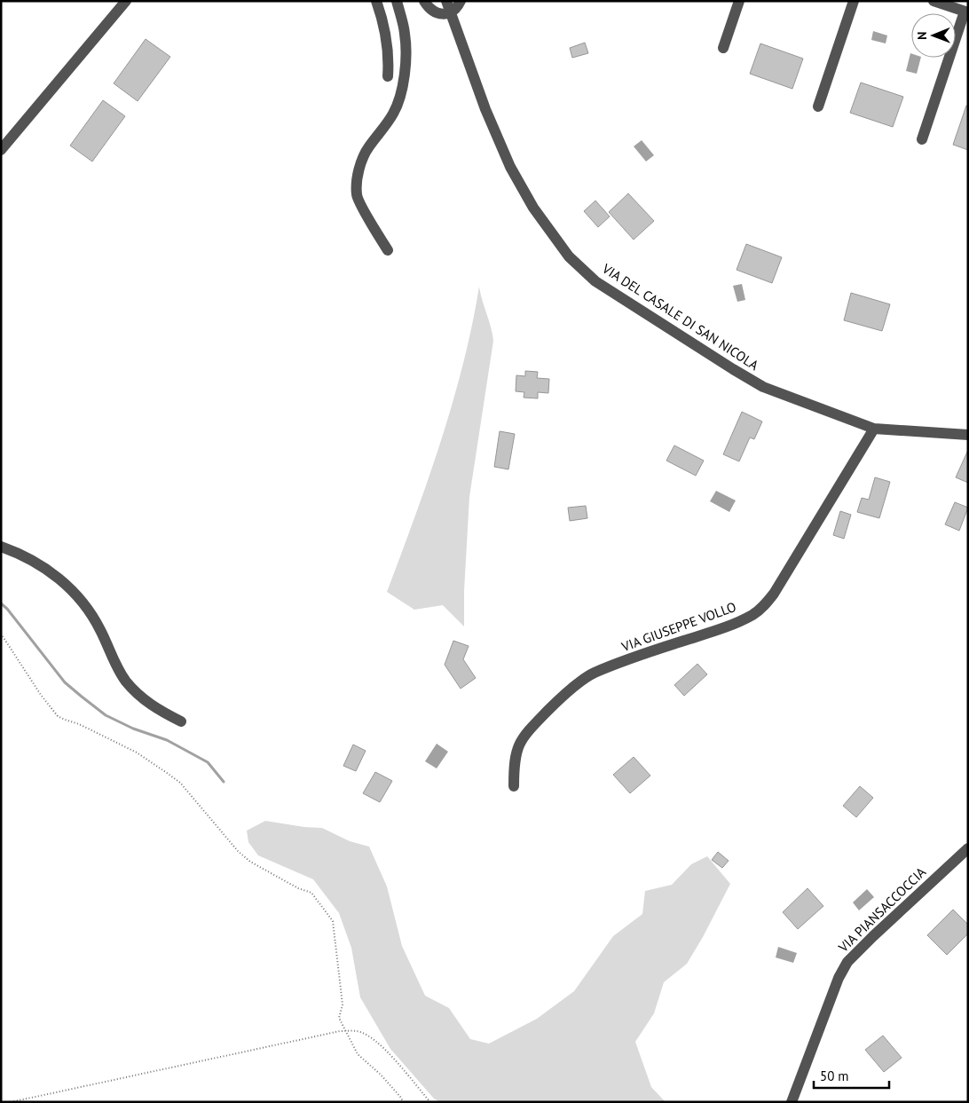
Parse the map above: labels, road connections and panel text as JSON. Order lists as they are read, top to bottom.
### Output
{
  "streets": {
    "street": ["VIA DEL CASALE DI SAN NICOLA", "VIA GIUSEPPE VOLLO", "VIA PIANSACCOCCIA"]
  },
  "crossings": [
    ["VIA DEL CASALE DI SAN NICOLA", "VIA GIUSEPPE VOLLO"]
  ],
  "scale_bar": "50 m",
  "north": "left"
}
